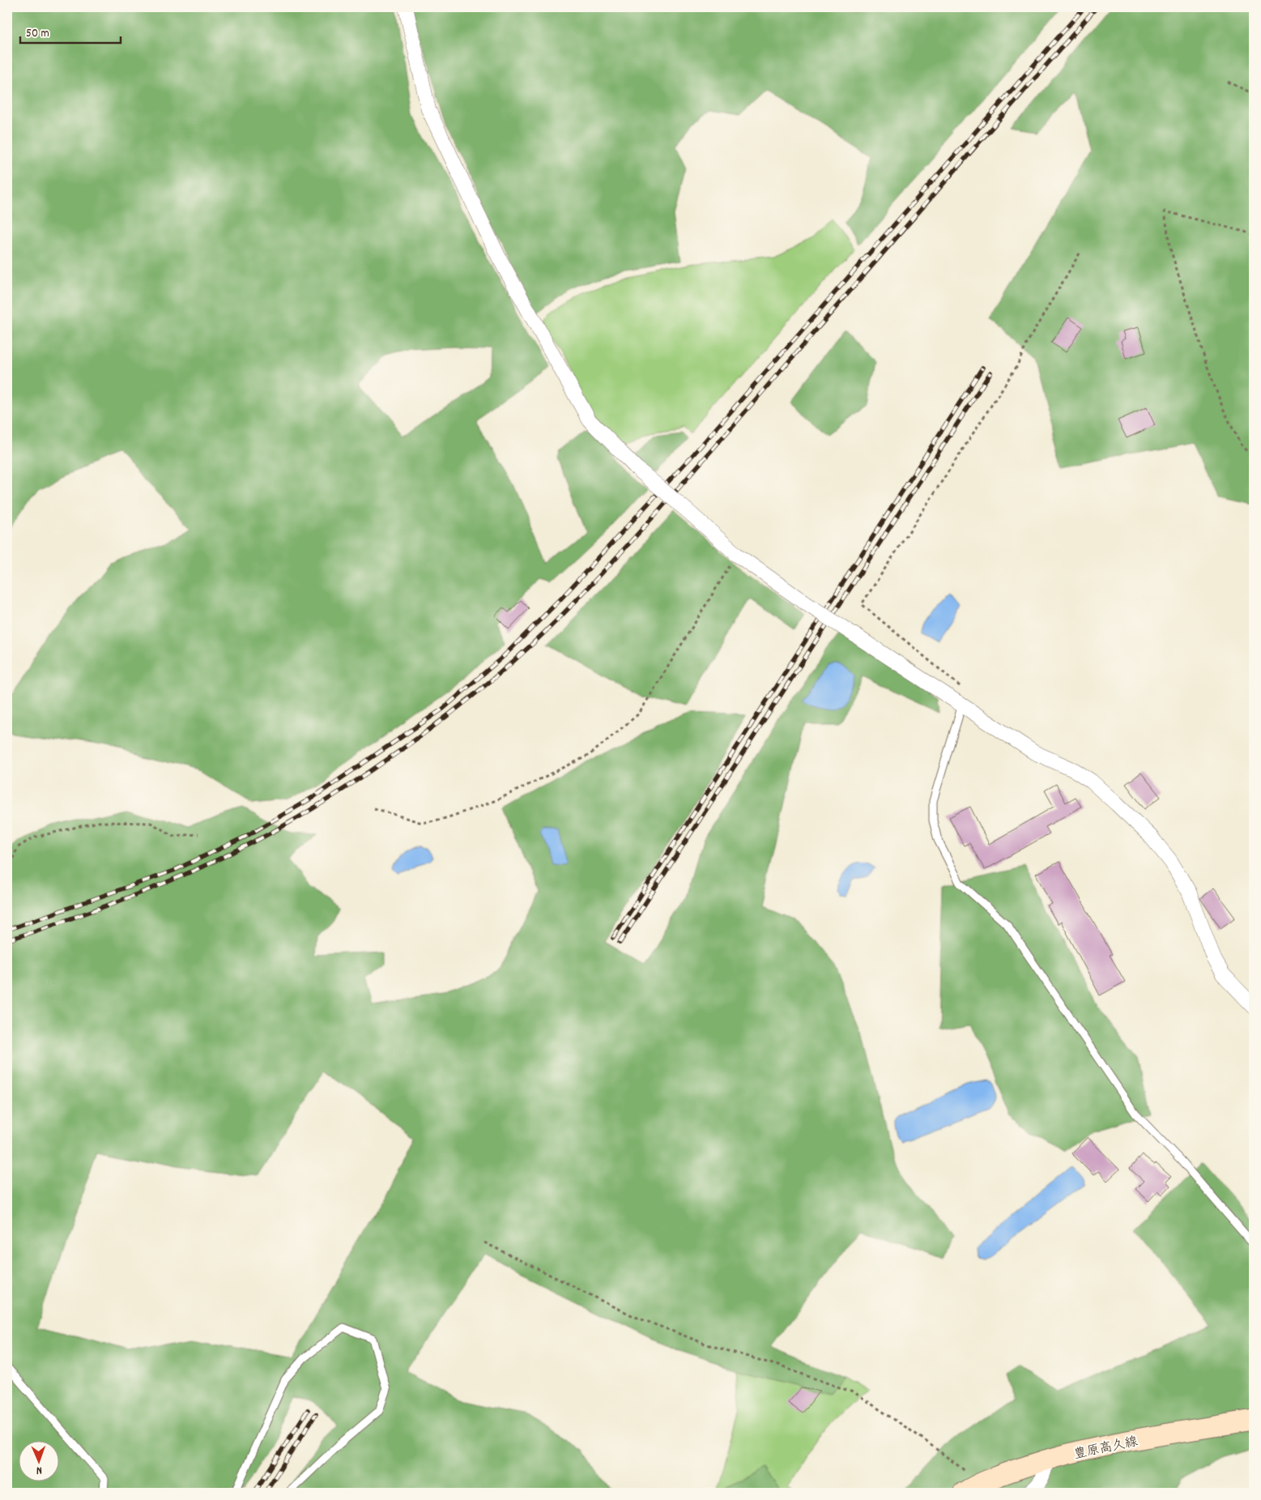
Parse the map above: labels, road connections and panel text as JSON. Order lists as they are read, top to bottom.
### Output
{
  "streets": {
    "main road": ["豊原高久線"]
  },
  "scale_bar": "50 m",
  "north": "bottom"
}
